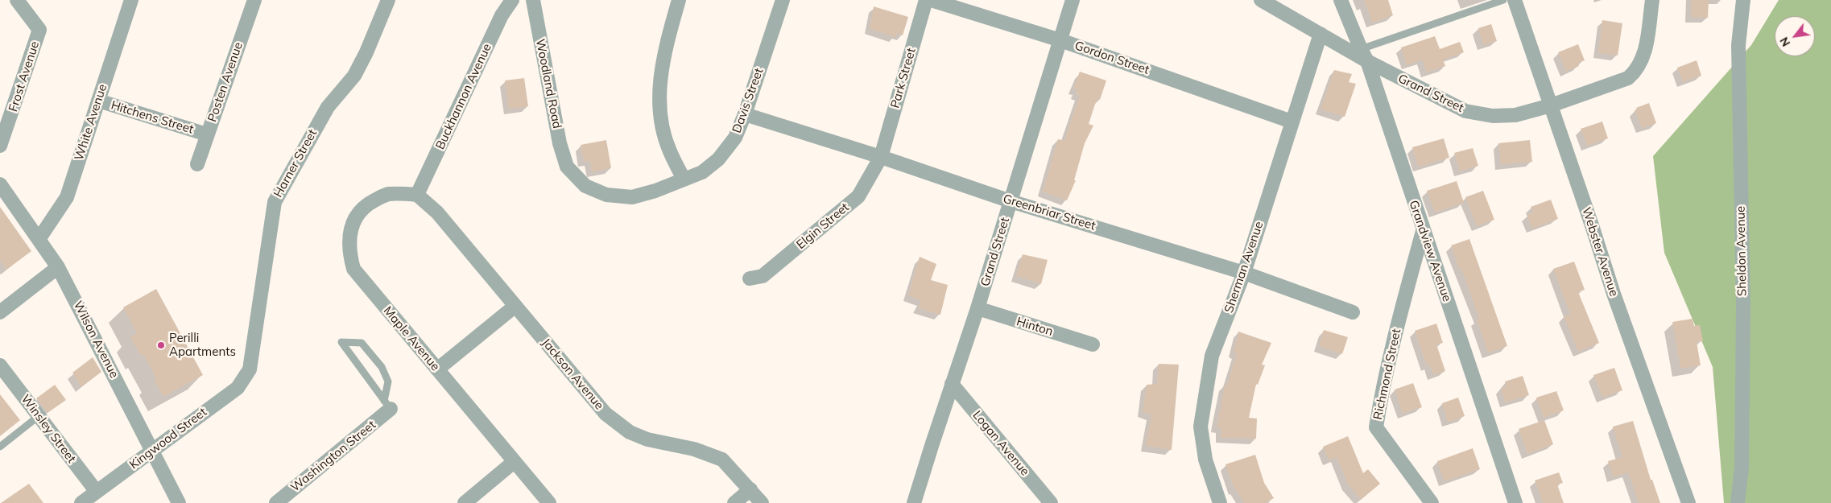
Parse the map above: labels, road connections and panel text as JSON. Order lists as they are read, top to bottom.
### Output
{
  "streets": {
    "street": [
      "Gordon Street",
      "Frost Avenue",
      "Park Street",
      "Posten Avenue",
      "Woodland Road",
      "Grand Street",
      "Buckhannon Avenue",
      "Davis Street",
      "Hitchens Street",
      "White Avenue",
      "Harner Street",
      "Greenbriar Street",
      "Elgin Street",
      "Grandview Avenue",
      "Sheldon Avenue",
      "Webster Avenue",
      "Sherman Avenue",
      "Hinton",
      "Maple Avenue",
      "Wilson Avenue",
      "Jackson Avenue",
      "Richmond Street",
      "Winsley Street",
      "Kingwood Street",
      "Logan Avenue",
      "Washington Street"
    ]
  },
  "crossings": [
    ["Gordon Street", "Grand Street"],
    ["Gordon Street", "Sherman Avenue"],
    ["Park Street", "Greenbriar Street"],
    ["Park Street", "Elgin Street"],
    ["Posten Avenue", "Hitchens Street"],
    ["Woodland Road", "Davis Street"],
    ["Grand Street", "Greenbriar Street"],
    ["Grand Street", "Grandview Avenue"],
    ["Grand Street", "Webster Avenue"],
    ["Grand Street", "Sherman Avenue"],
    ["Grand Street", "Hinton"],
    ["Grand Street", "Logan Avenue"],
    ["Buckhannon Avenue", "Maple Avenue"],
    ["Buckhannon Avenue", "Jackson Avenue"],
    ["Davis Street", "Greenbriar Street"],
    ["Hitchens Street", "White Avenue"],
    ["White Avenue", "Wilson Avenue"],
    ["Harner Street", "Kingwood Street"],
    ["Greenbriar Street", "Elgin Street"],
    ["Greenbriar Street", "Sherman Avenue"],
    ["Grandview Avenue", "Richmond Street"],
    ["Maple Avenue", "Jackson Avenue"],
    ["Wilson Avenue", "Kingwood Street"],
    ["Winsley Street", "Kingwood Street"]
  ],
  "places": ["Perilli Apartments"],
  "north": "bottom left"
}
